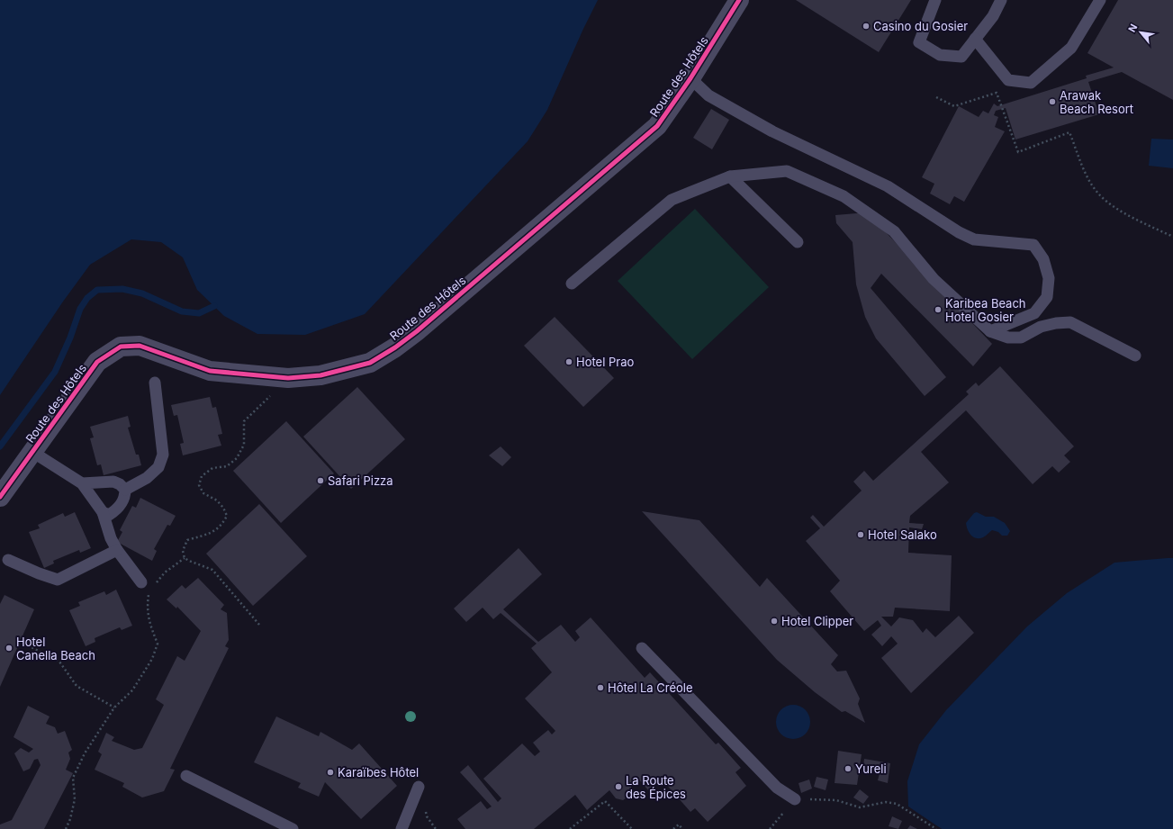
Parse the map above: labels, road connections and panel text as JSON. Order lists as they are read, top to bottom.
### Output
{
  "streets": {
    "street": ["Route des Hôtels"]
  },
  "places": [
    "Casino du Gosier",
    "Arawak Beach Resort",
    "Karibea Beach Hotel Gosier",
    "Hotel Prao",
    "Safari Pizza",
    "Hotel Salako",
    "Hotel Clipper",
    "Hotel Canella Beach",
    "Hôtel La Créole",
    "Yureli",
    "Karaïbes Hôtel",
    "La Route des Épices"
  ],
  "north": "top left"
}
